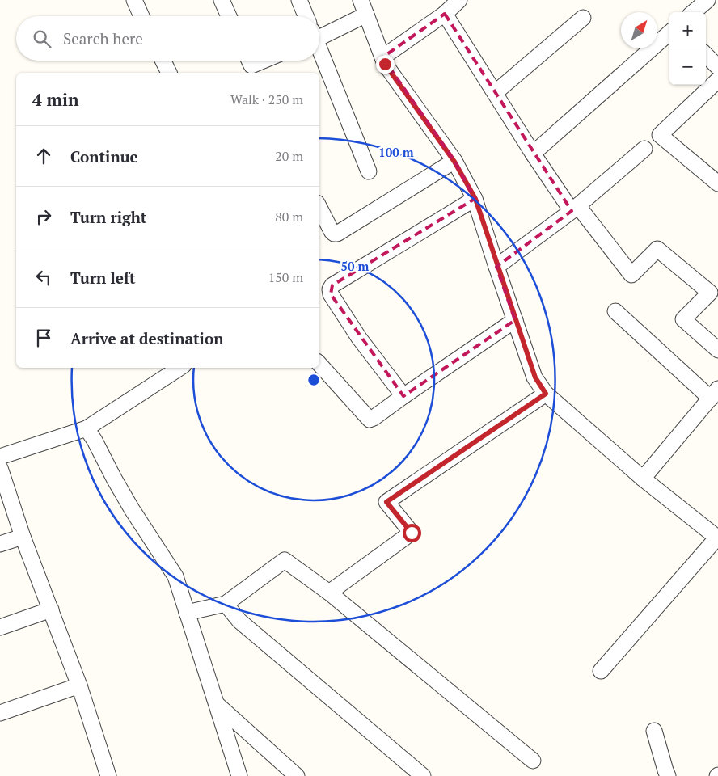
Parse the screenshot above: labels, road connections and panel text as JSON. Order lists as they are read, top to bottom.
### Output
{
  "north": "top right",
  "page": {
    "map_buttons": ["+", "−"],
    "search": "Search here",
    "heading": ["4 min", "Walk · 250 m"],
    "list": [
      ["Continue", "20 m"],
      ["Turn right", "80 m"],
      ["Turn left", "150 m"],
      "Arrive at destination"
    ]
  },
  "rings": ["100 m", "50 m"]
}
